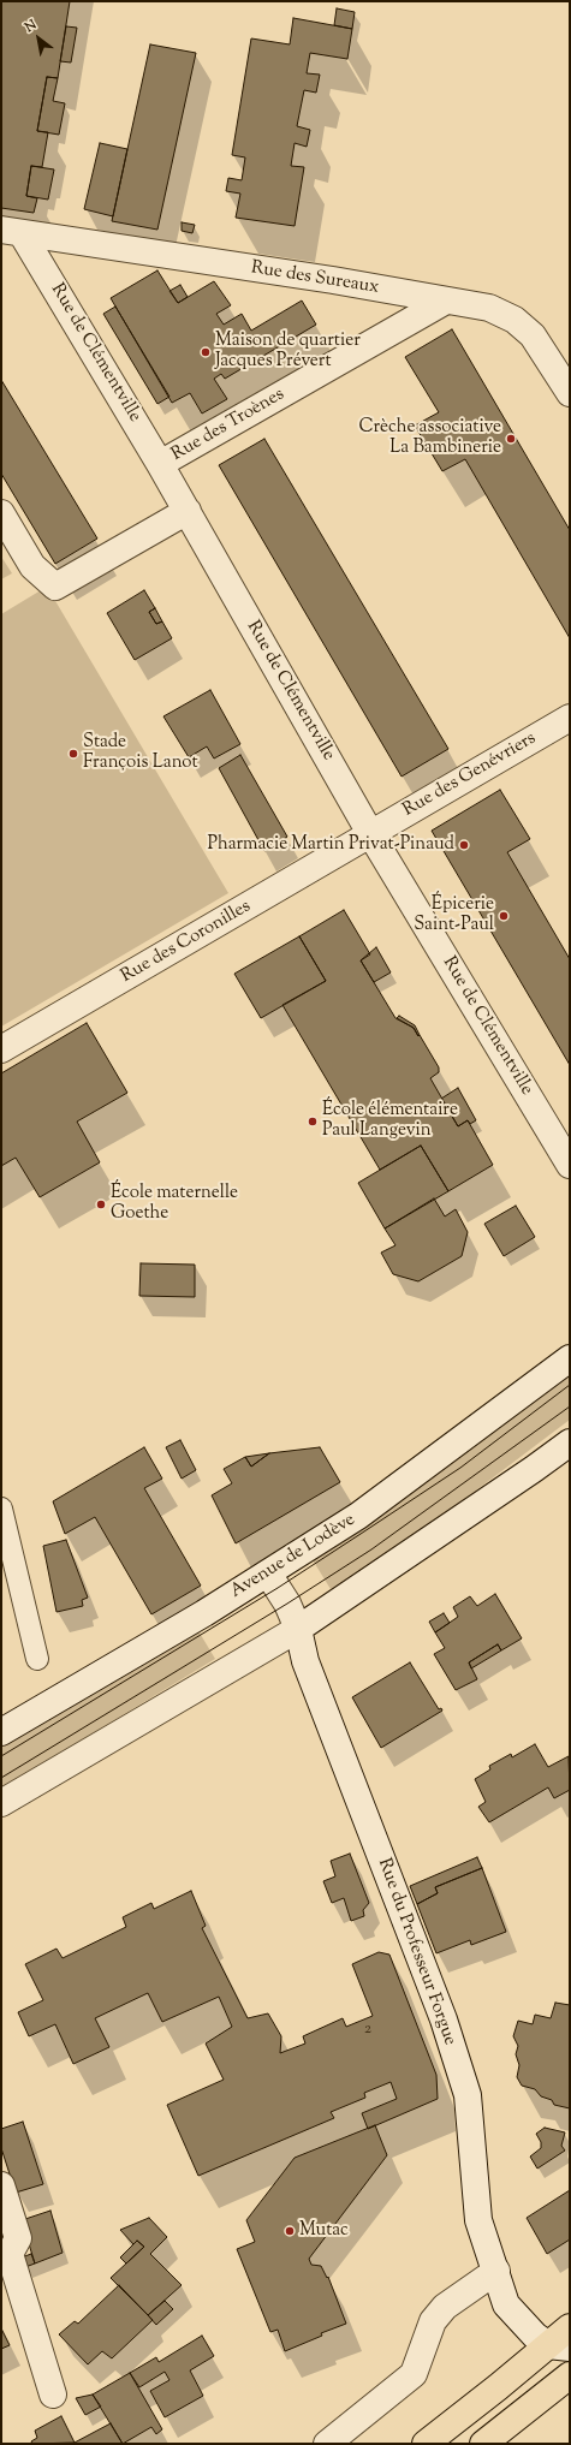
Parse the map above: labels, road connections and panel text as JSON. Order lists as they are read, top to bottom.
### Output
{
  "streets": {
    "street": [
      "Rue des Sureaux",
      "Rue de Clémentville",
      "Rue des Troènes",
      "Rue des Genévriers",
      "Rue des Coronilles",
      "Avenue de Lodève",
      "Rue du Professeur Forgue"
    ]
  },
  "crossings": [
    ["Rue des Sureaux", "Rue de Clémentville"],
    ["Rue des Sureaux", "Rue des Troènes"],
    ["Rue de Clémentville", "Rue des Troènes"],
    ["Rue de Clémentville", "Rue des Genévriers"],
    ["Rue de Clémentville", "Rue des Coronilles"],
    ["Rue des Genévriers", "Rue des Coronilles"],
    ["Avenue de Lodève", "Rue du Professeur Forgue"]
  ],
  "places": [
    "Maison de quartier Jacques Prévert",
    "Crèche associative La Bambinerie",
    "Stade François Lanot",
    "Pharmacie Martin Privat-Pinaud",
    "Épicerie Saint-Paul",
    "École élémentaire Paul Langevin",
    "École maternelle Goethe",
    "Mutac"
  ],
  "house_numbers": ["2"],
  "north": "top left"
}
